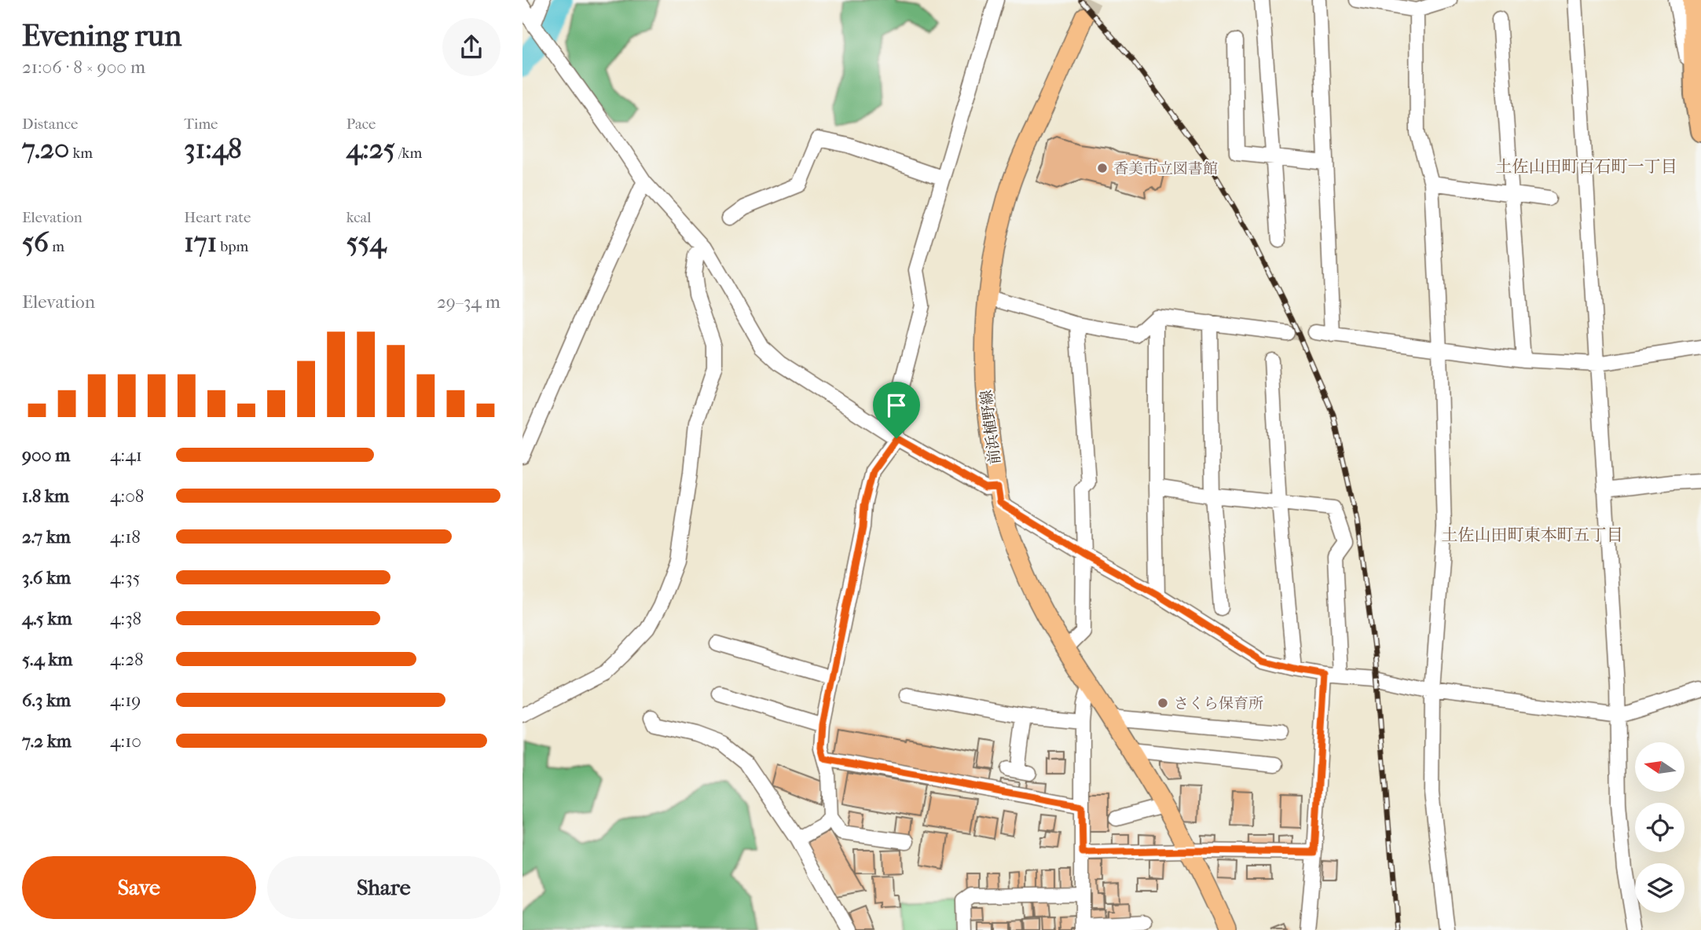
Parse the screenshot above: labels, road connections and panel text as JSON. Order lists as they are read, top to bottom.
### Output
{
  "streets": {
    "main road": ["前浜植野線"]
  },
  "districts": ["土佐山田町百石町一丁目", "土佐山田町東本町五丁目"],
  "places": ["香美市立図書館", "さくら保育所"],
  "north": "left",
  "page": {
    "heading": ["Evening run", "21:06 · 8 × 900 m"],
    "stats": [
      ["Distance", "7.20 km"],
      ["Time", "31:48"],
      ["Pace", "4:25 /km"],
      ["Elevation", "56 m"],
      ["Heart rate", "171 bpm"],
      ["kcal", "554"]
    ],
    "chart": ["Elevation", "29–34 m"],
    "list": [
      {
        "name": "900 m",
        "note": "4:41"
      },
      {
        "name": "1.8 km",
        "note": "4:08"
      },
      {
        "name": "2.7 km",
        "note": "4:18"
      },
      {
        "name": "3.6 km",
        "note": "4:35"
      },
      {
        "name": "4.5 km",
        "note": "4:38"
      },
      {
        "name": "5.4 km",
        "note": "4:28"
      },
      {
        "name": "6.3 km",
        "note": "4:19"
      },
      {
        "name": "7.2 km",
        "note": "4:10"
      }
    ],
    "buttons": ["Save", "Share"]
  }
}
